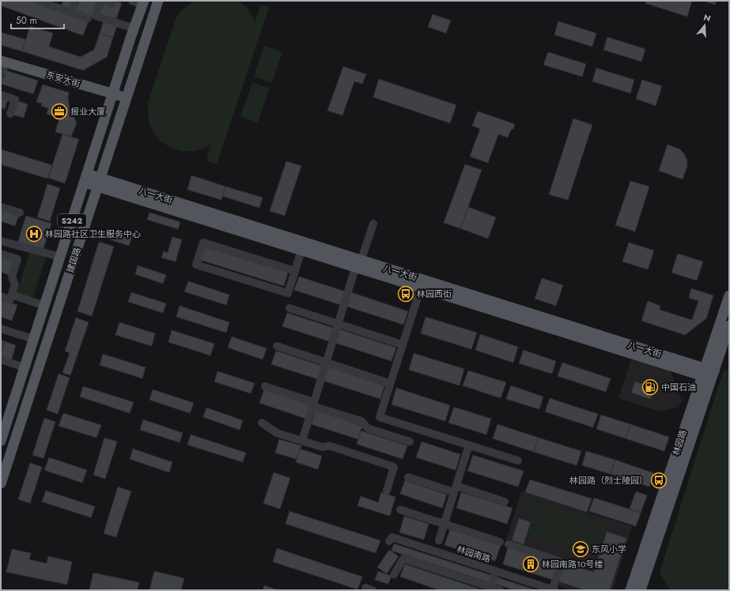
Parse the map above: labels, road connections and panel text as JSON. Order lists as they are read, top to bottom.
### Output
{
  "streets": {
    "main road": [
      "东安大街",
      "八一大街",
      "S242",
      "建国路",
      "林园路"
    ],
    "street": ["林园南路"]
  },
  "crossings": [
    ["东安大街", "建国路"],
    ["八一大街", "建国路"],
    ["八一大街", "林园路"]
  ],
  "places": {
    "office": ["报业大厦"],
    "hospital": ["林园路社区卫生服务中心"],
    "bus stop": ["林园西街", "林园路（烈士陵园）"],
    "fuel station": ["中国石油"],
    "school or university": ["东风小学"],
    "building": ["林园南路10号楼"]
  },
  "scale_bar": "50 m",
  "north": "top"
}
